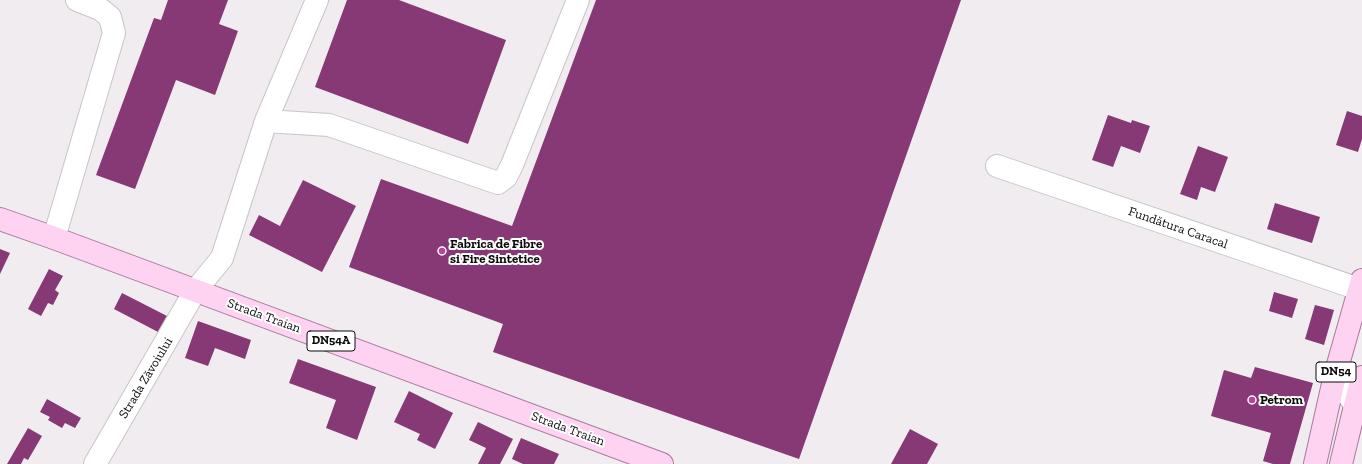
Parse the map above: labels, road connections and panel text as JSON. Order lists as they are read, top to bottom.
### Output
{
  "streets": {
    "main road": ["Strada Traian", "DN54A", "DN54"],
    "street": ["Fundătura Caracal", "Strada Zăvoiului"]
  },
  "crossings": [
    ["Fundătura Caracal", "DN54"],
    ["Strada Traian", "Strada Zăvoiului"]
  ],
  "places": ["Fabrica de Fibre si Fire Sintetice", "Petrom"]
}
